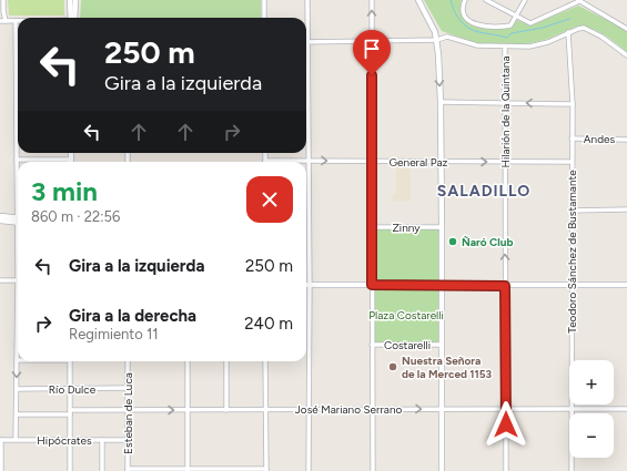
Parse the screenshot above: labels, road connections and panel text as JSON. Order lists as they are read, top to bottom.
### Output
{
  "streets": {
    "street": [
      "Hilarión de la Quintana",
      "Andes",
      "General Paz",
      "Zinny",
      "Teodoro Sánchez de Bustamante",
      "Costarelli",
      "Río Dulce",
      "José Mariano Serrano",
      "Esteban de Luca",
      "Hipócrates"
    ]
  },
  "crossings": [
    ["Hilarión de la Quintana", "General Paz"],
    ["Hilarión de la Quintana", "José Mariano Serrano"],
    ["Andes", "Teodoro Sánchez de Bustamante"],
    ["General Paz", "Teodoro Sánchez de Bustamante"],
    ["Teodoro Sánchez de Bustamante", "José Mariano Serrano"],
    ["Río Dulce", "Esteban de Luca"],
    ["José Mariano Serrano", "Esteban de Luca"],
    ["Esteban de Luca", "Hipócrates"]
  ],
  "one_way": ["General Paz"],
  "districts": ["SALADILLO"],
  "parks": ["Plaza Costarelli"],
  "places": ["Ñaró Club", "Nuestra Señora de la Merced 1153"],
  "page": {
    "turn": ["250 m", "Gira a la izquierda"],
    "heading": ["3 min", "860 m · 22:56"],
    "list": [
      {
        "name": "Gira a la izquierda",
        "value": "250 m"
      },
      {
        "name": "Gira a la derecha",
        "note": "Regimiento 11",
        "value": "240 m"
      }
    ],
    "map_buttons": ["+", "−"]
  }
}
